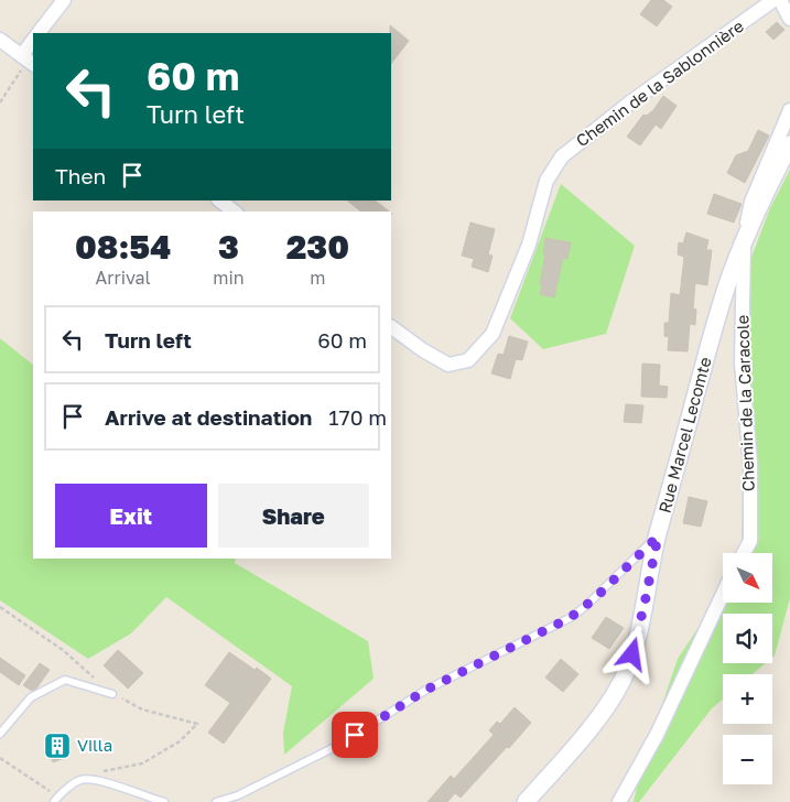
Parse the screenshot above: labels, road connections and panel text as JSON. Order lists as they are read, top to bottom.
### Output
{
  "streets": {
    "street": ["Chemin de la Sablonnière", "Chemin de la Caracole", "Rue Marcel Lecomte"]
  },
  "crossings": [
    ["Chemin de la Caracole", "Rue Marcel Lecomte"]
  ],
  "places": {
    "building": ["Villa"]
  },
  "north": "bottom right",
  "page": {
    "turn": ["60 m", "Turn left"],
    "then": "Then",
    "eta": [
      "08:54",
      "Arrival",
      "3",
      "min",
      "230",
      "m"
    ],
    "list": [
      {
        "name": "Turn left",
        "value": "60 m"
      },
      {
        "name": "Arrive at destination",
        "value": "170 m"
      }
    ],
    "buttons": ["Exit", "Share"],
    "map_buttons": ["+", "−"]
  }
}
